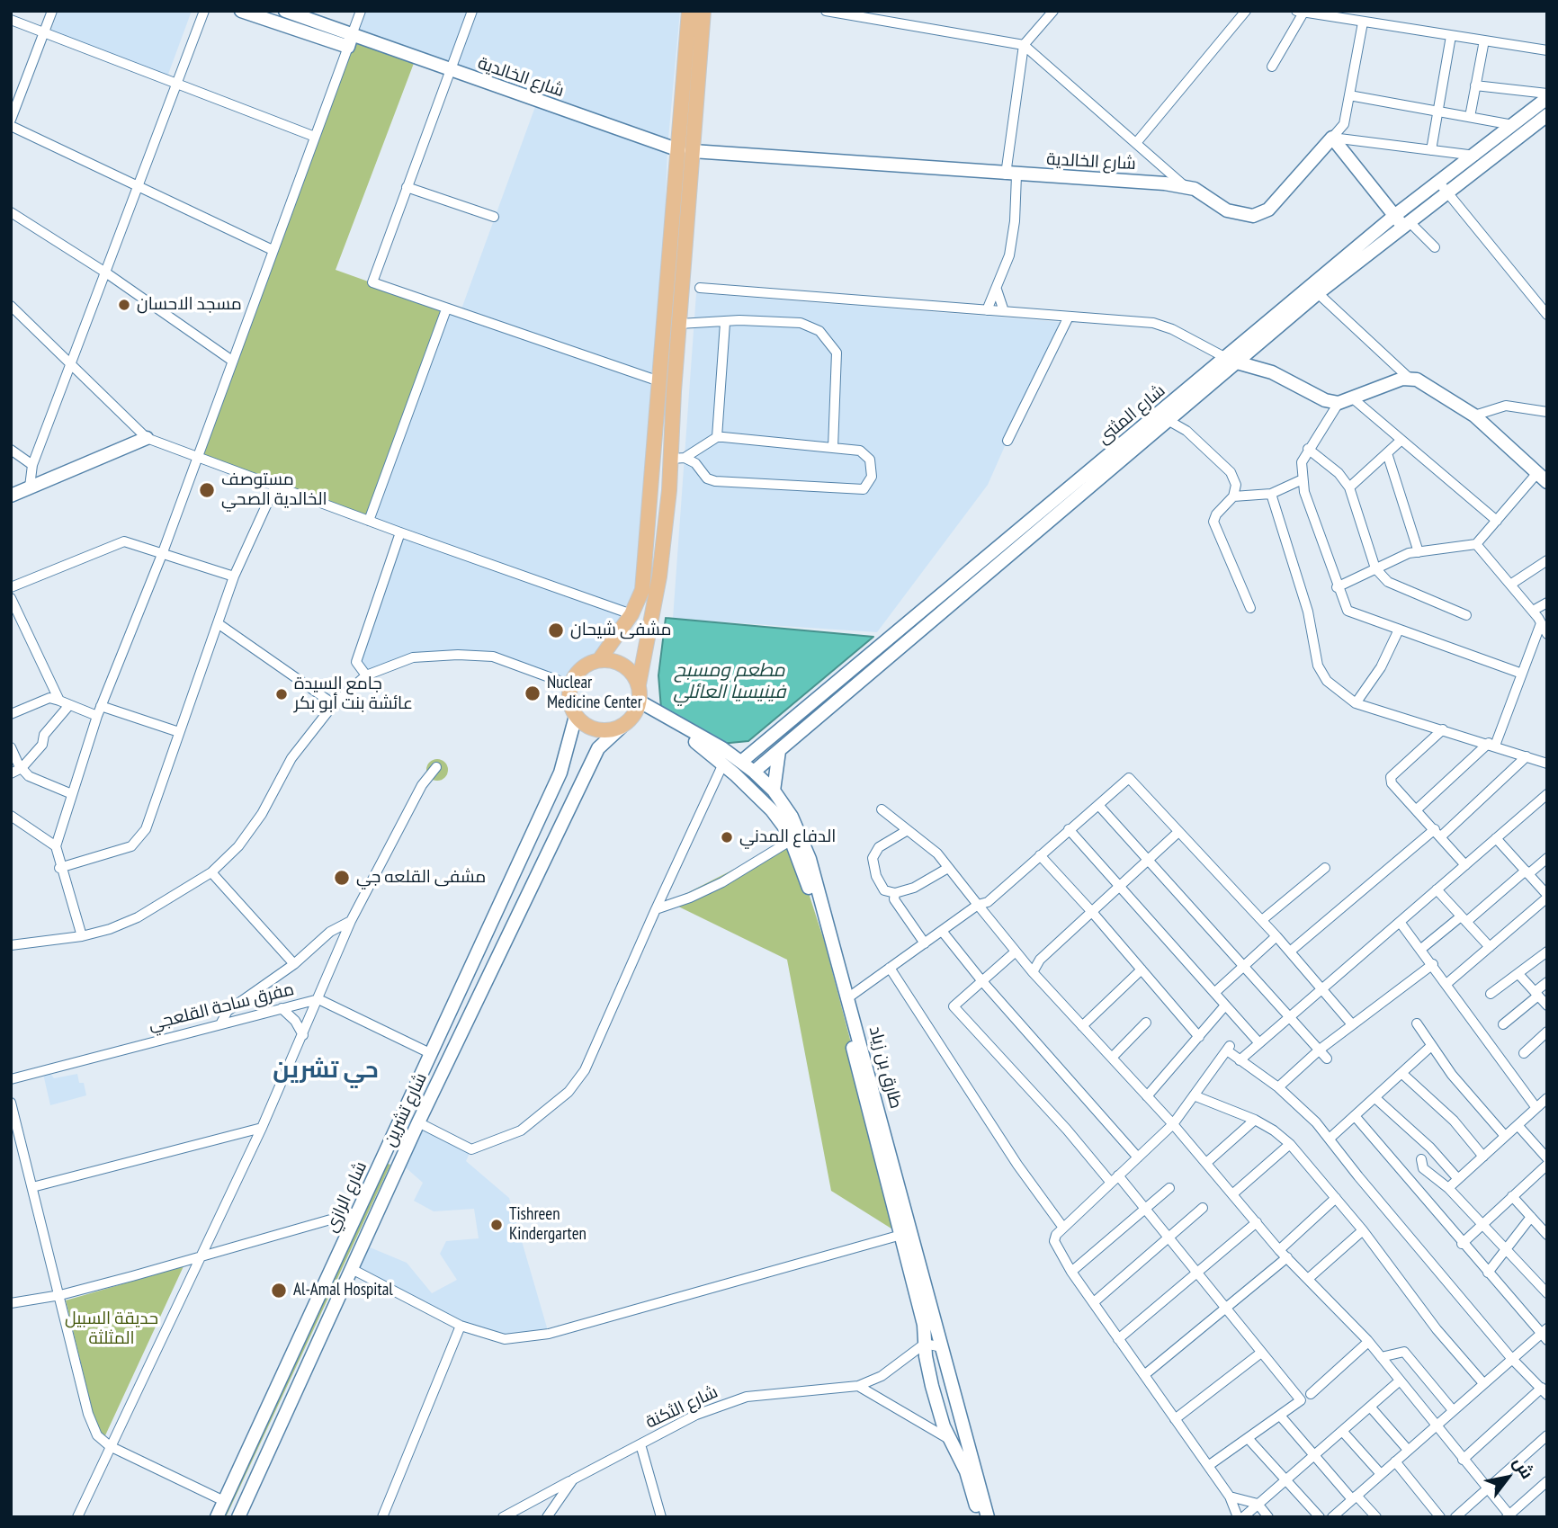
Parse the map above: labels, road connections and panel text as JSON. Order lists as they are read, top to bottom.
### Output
{
  "streets": {
    "main road": [
      "شارع الخالدية",
      "شارع المثنى",
      "طارق بن زياد",
      "شارع تشرين",
      "شارع الرازي"
    ],
    "street": ["مفرق ساحة القلعجي", "شارع الثكنة"]
  },
  "crossings": [
    ["شارع المثنى", "طارق بن زياد"],
    ["مفرق ساحة القلعجي", "شارع الرازي"],
    ["شارع تشرين", "شارع الرازي"]
  ],
  "districts": ["حي تشرين"],
  "water": ["مطعم ومسبح فينيسيا العائلي"],
  "parks": ["حديقة السبيل المثلثة"],
  "places": [
    "مسجد الاحسان",
    "مستوصف الخالدية الصحي",
    "مشفى شيحان",
    "Nuclear Medicine Center",
    "جامع السيدة عائشة بنت أبو بكر",
    "الدفاع المدني",
    "مشفى القلعه جي",
    "Tishreen Kindergarten",
    "Al-Amal Hospital"
  ],
  "north": "top right"
}
